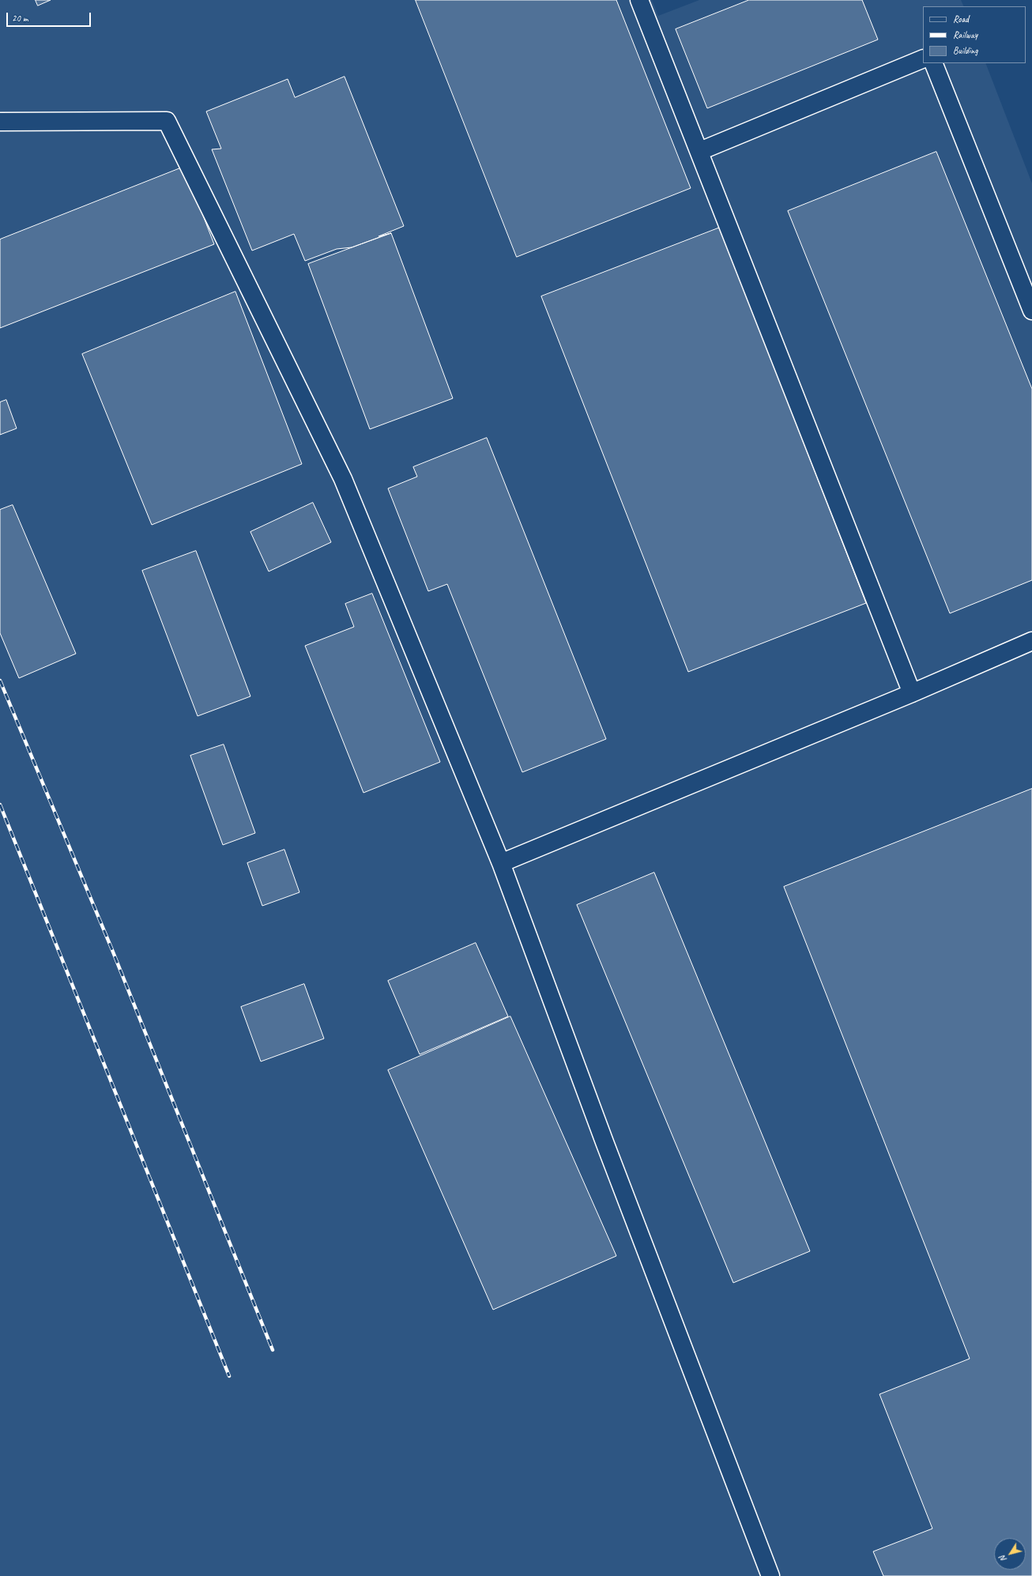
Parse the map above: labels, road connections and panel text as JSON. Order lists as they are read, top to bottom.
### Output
{
  "legend": ["Road", "Railway", "Building"],
  "scale_bar": "20 m",
  "north": "bottom left"
}
